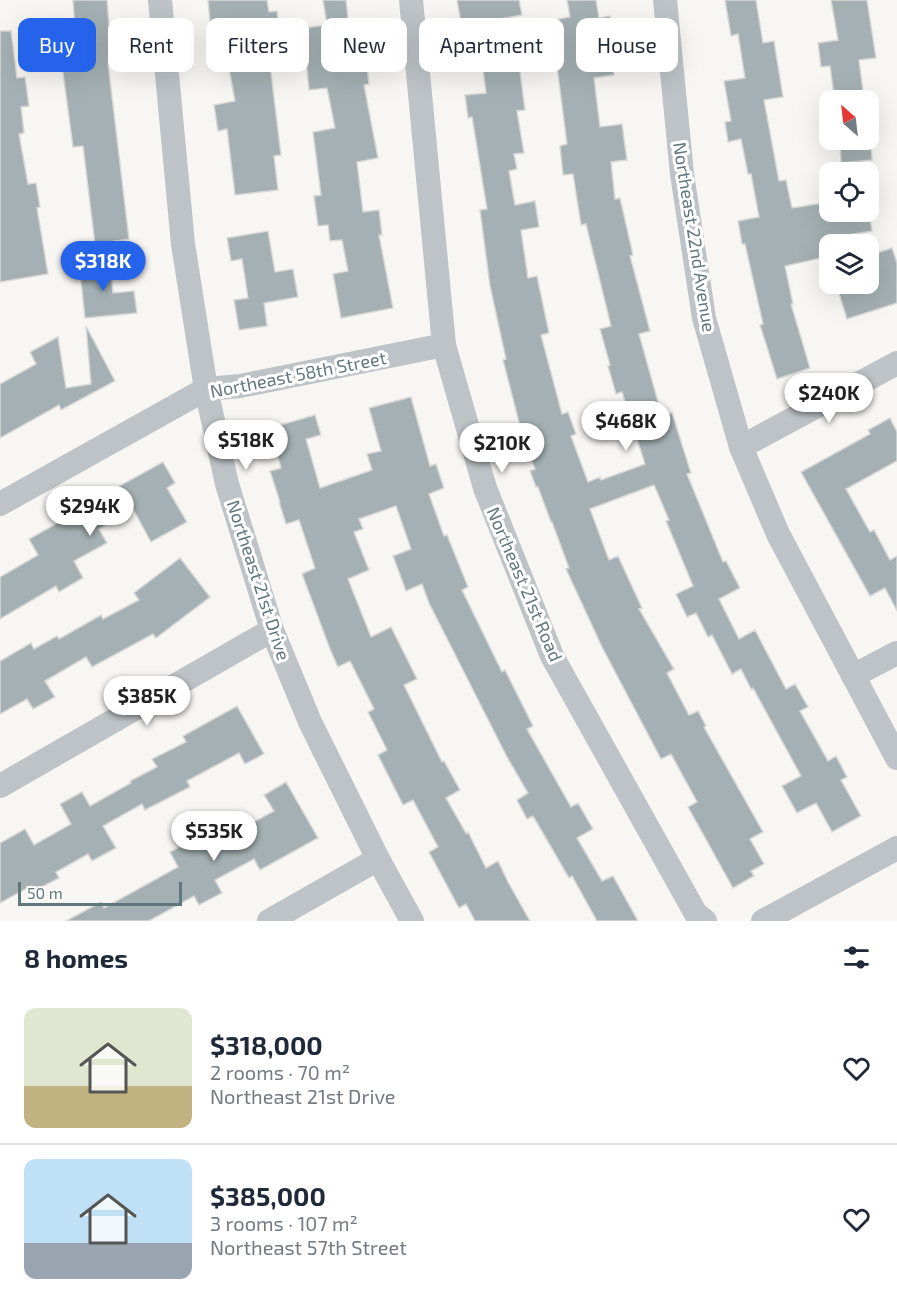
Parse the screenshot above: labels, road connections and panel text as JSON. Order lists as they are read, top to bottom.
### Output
{
  "streets": {
    "street": [
      "Northeast 22nd Avenue",
      "Northeast 58th Street",
      "Northeast 21st Drive",
      "Northeast 21st Road"
    ]
  },
  "crossings": [
    ["Northeast 58th Street", "Northeast 21st Drive"],
    ["Northeast 58th Street", "Northeast 21st Road"]
  ],
  "scale_bar": "50 m",
  "north": "top left",
  "page": {
    "chip": [
      "Buy",
      "Rent",
      "Filters",
      "New",
      "Apartment",
      "House"
    ],
    "price": [
      "$318K",
      "$240K",
      "$468K",
      "$518K",
      "$210K",
      "$294K",
      "$385K",
      "$535K"
    ],
    "scale": "50 m",
    "heading": "8 homes",
    "list": [
      {
        "name": "$318,000",
        "note": "2 rooms · 70 m² · Northeast 21st Drive"
      },
      {
        "name": "$385,000",
        "note": "3 rooms · 107 m² · Northeast 57th Street"
      }
    ]
  }
}
